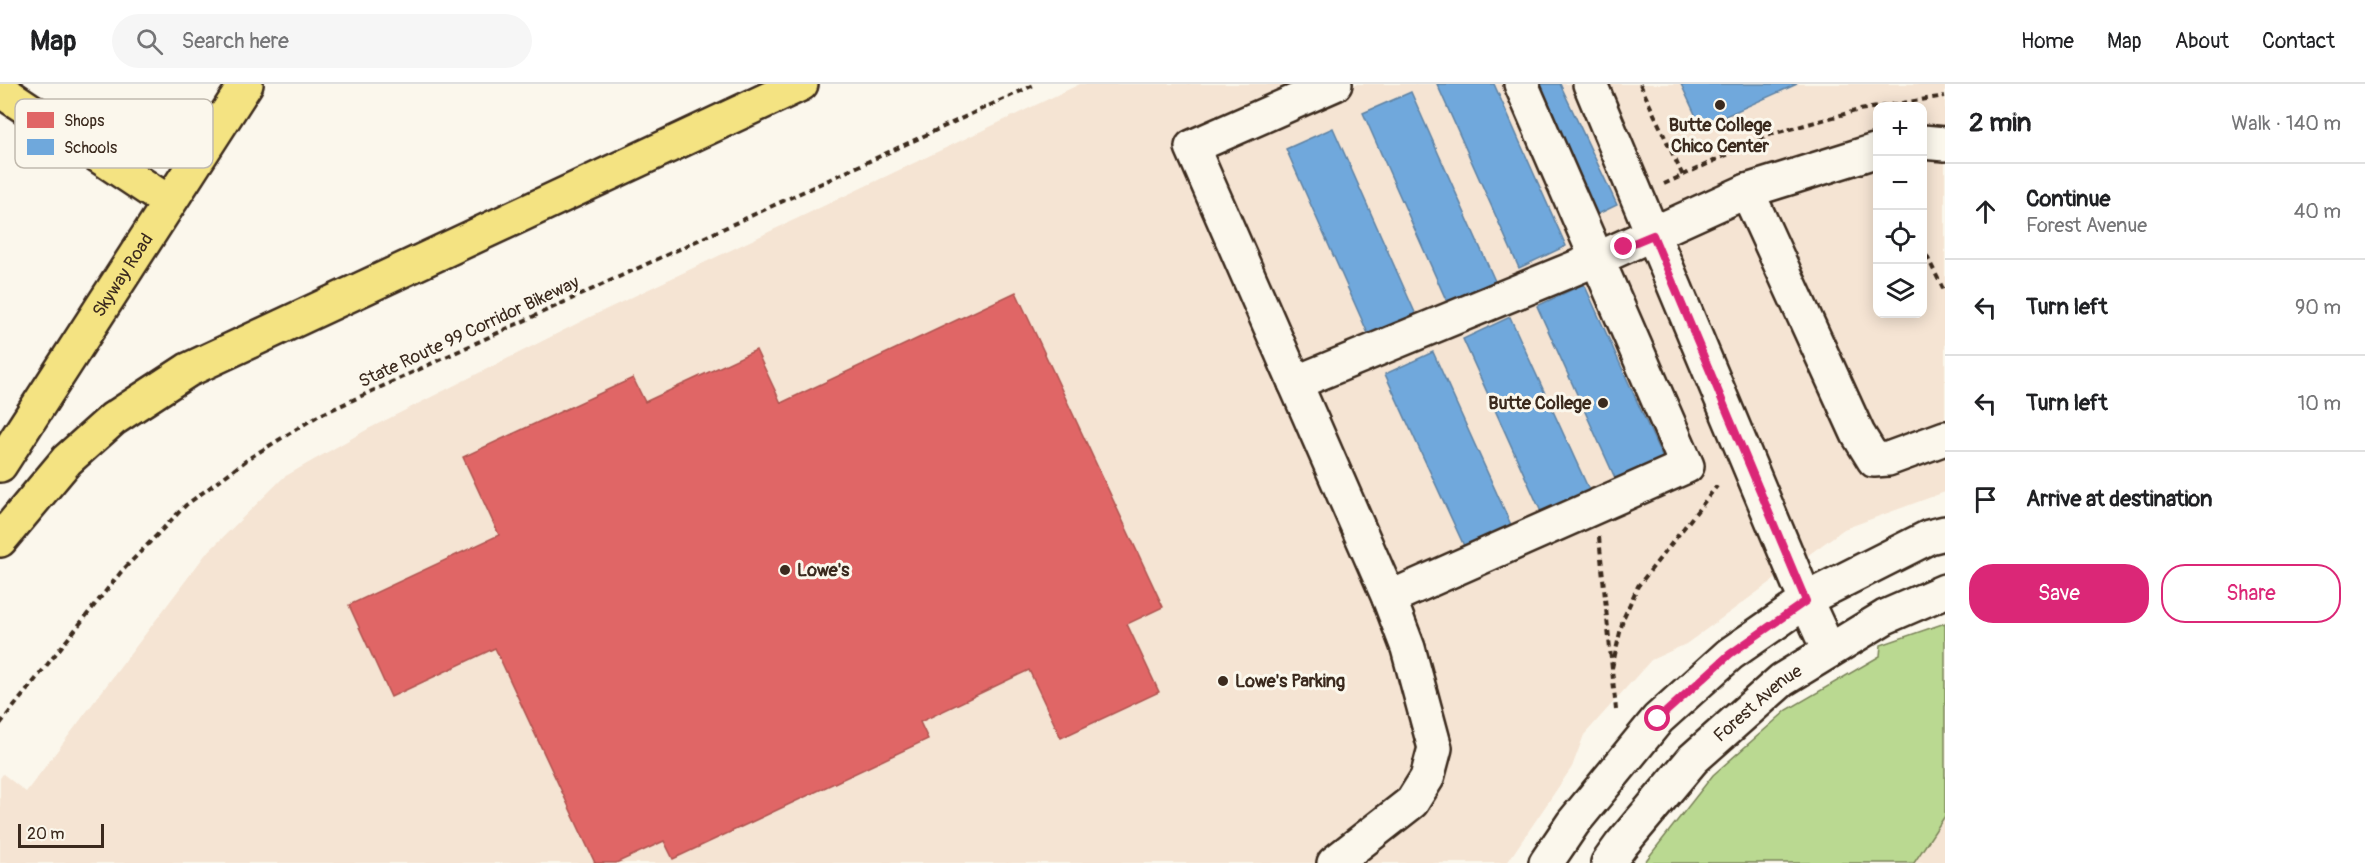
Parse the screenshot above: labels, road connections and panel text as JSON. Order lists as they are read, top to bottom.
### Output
{
  "streets": {
    "main road": ["Skyway Road"],
    "street": ["Forest Avenue"],
    "path": ["State Route 99 Corridor Bikeway"]
  },
  "places": [
    "Butte College Chico Center",
    "Butte College",
    "Lowe's",
    "Lowe's Parking"
  ],
  "legend": ["Shops", "Schools"],
  "scale_bar": "20 m",
  "page": {
    "header": "Map",
    "search": "Search here",
    "nav": [
      "Home",
      "Map",
      "About",
      "Contact"
    ],
    "heading": ["2 min", "Walk · 140 m"],
    "map_buttons": ["+", "−"],
    "list": [
      ["Continue", "Forest Avenue", "40 m"],
      ["Turn left", "90 m"],
      ["Turn left", "10 m"],
      "Arrive at destination"
    ],
    "buttons": ["Save", "Share"],
    "scale": "20 m"
  }
}
